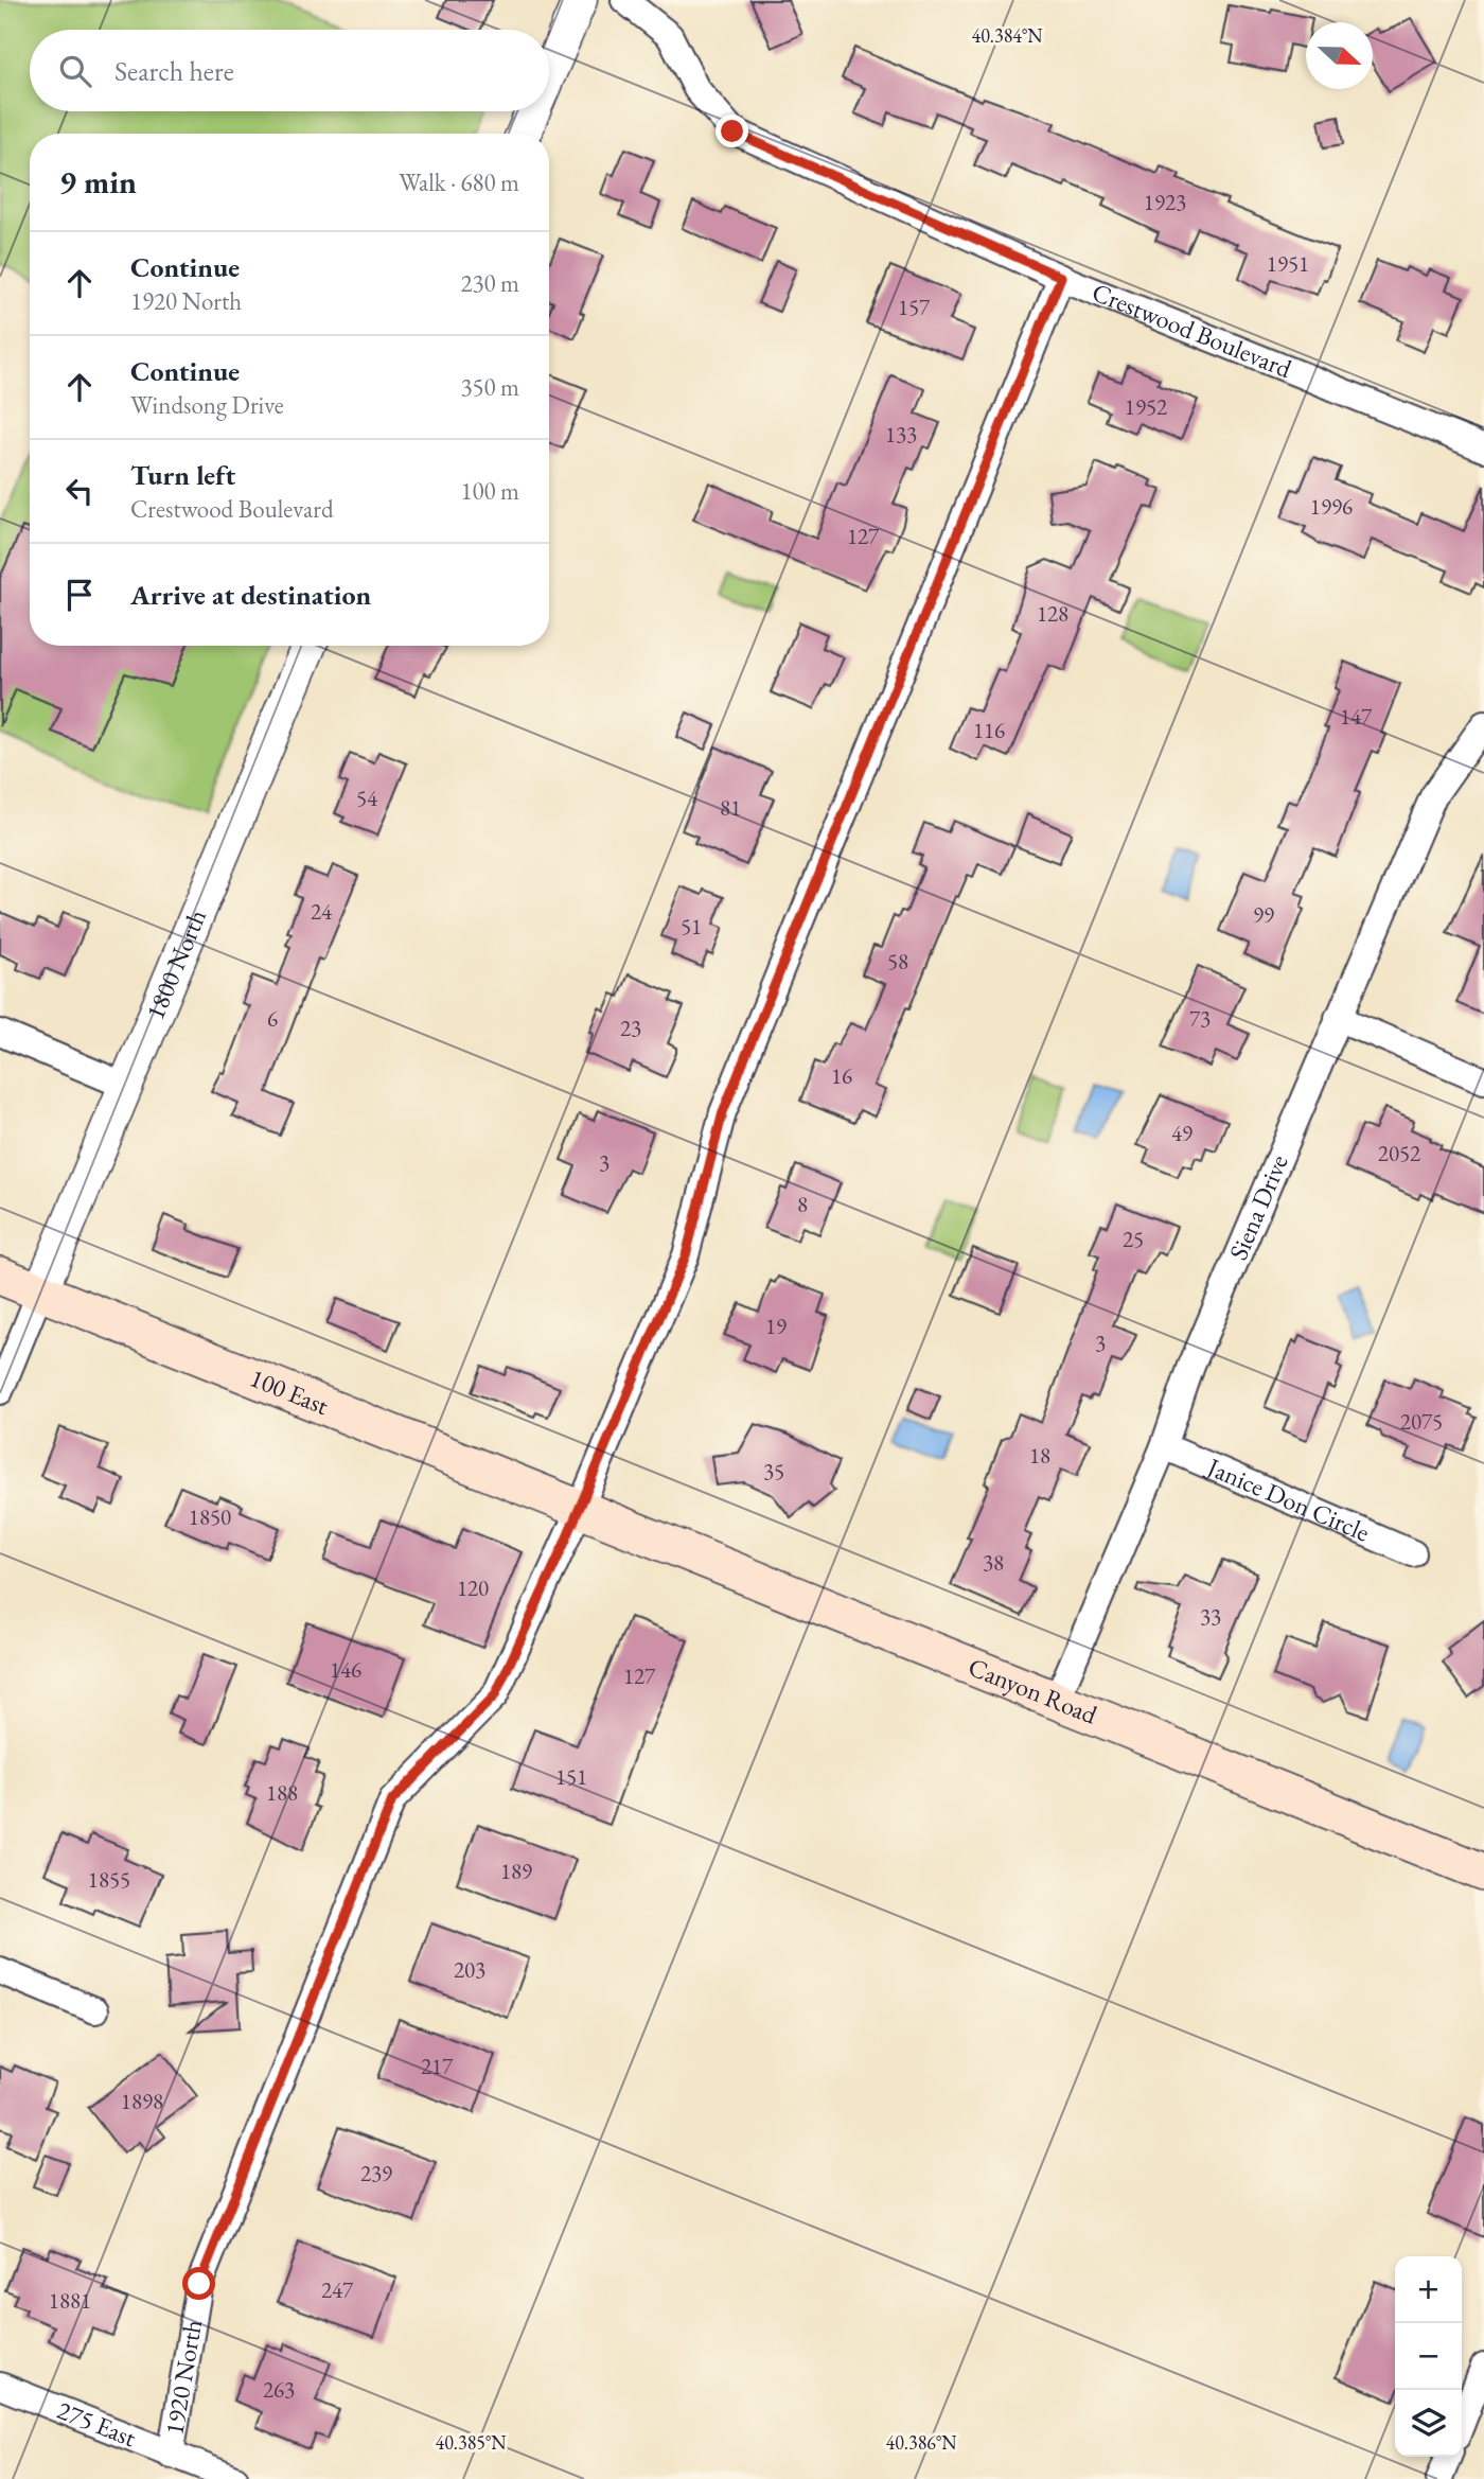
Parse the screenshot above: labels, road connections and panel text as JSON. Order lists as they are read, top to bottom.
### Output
{
  "streets": {
    "main road": ["100 East", "Canyon Road"],
    "street": [
      "Crestwood Boulevard",
      "1800 North",
      "Siena Drive",
      "Janice Don Circle",
      "1920 North",
      "275 East"
    ]
  },
  "crossings": [
    ["Crestwood Boulevard", "1920 North"],
    ["1800 North", "100 East"],
    ["Siena Drive", "Janice Don Circle"],
    ["Siena Drive", "Canyon Road"],
    ["100 East", "Canyon Road"],
    ["100 East", "1920 North"],
    ["Canyon Road", "1920 North"],
    ["1920 North", "275 East"]
  ],
  "house_numbers": [
    "1923",
    "1951",
    "157",
    "1952",
    "133",
    "1996",
    "127",
    "128",
    "147",
    "116",
    "54",
    "81",
    "24",
    "99",
    "51",
    "58",
    "6",
    "73",
    "23",
    "16",
    "49",
    "2052",
    "3",
    "8",
    "25",
    "19",
    "3",
    "2075",
    "18",
    "35",
    "1850",
    "38",
    "120",
    "33",
    "146",
    "127",
    "151",
    "188",
    "189",
    "1855",
    "203",
    "217",
    "1898",
    "239",
    "247",
    "1881",
    "263"
  ],
  "north": "right",
  "page": {
    "search": "Search here",
    "heading": ["9 min", "Walk · 680 m"],
    "list": [
      ["Continue", "1920 North", "230 m"],
      ["Continue", "Windsong Drive", "350 m"],
      ["Turn left", "Crestwood Boulevard", "100 m"],
      "Arrive at destination"
    ],
    "map_buttons": ["+", "−"]
  },
  "coordinates": ["40.384°N", "40.385°N", "40.386°N"]
}
